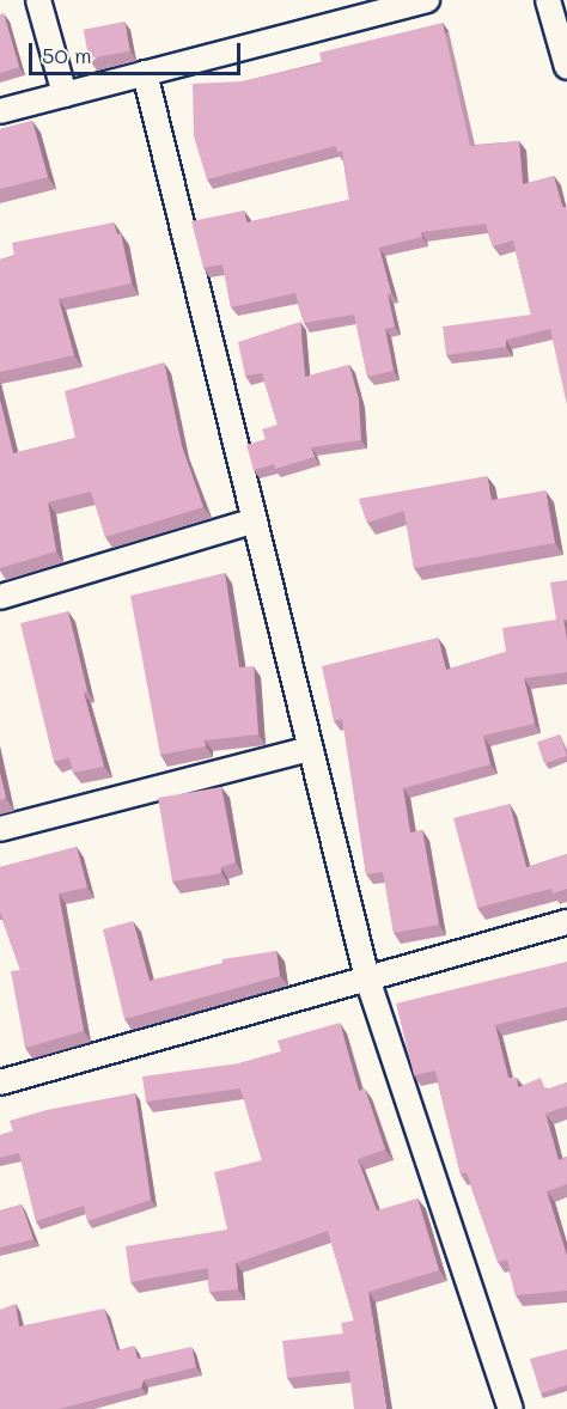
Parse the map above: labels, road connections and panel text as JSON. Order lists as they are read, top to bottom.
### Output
{
  "scale_bar": "50 m"
}
